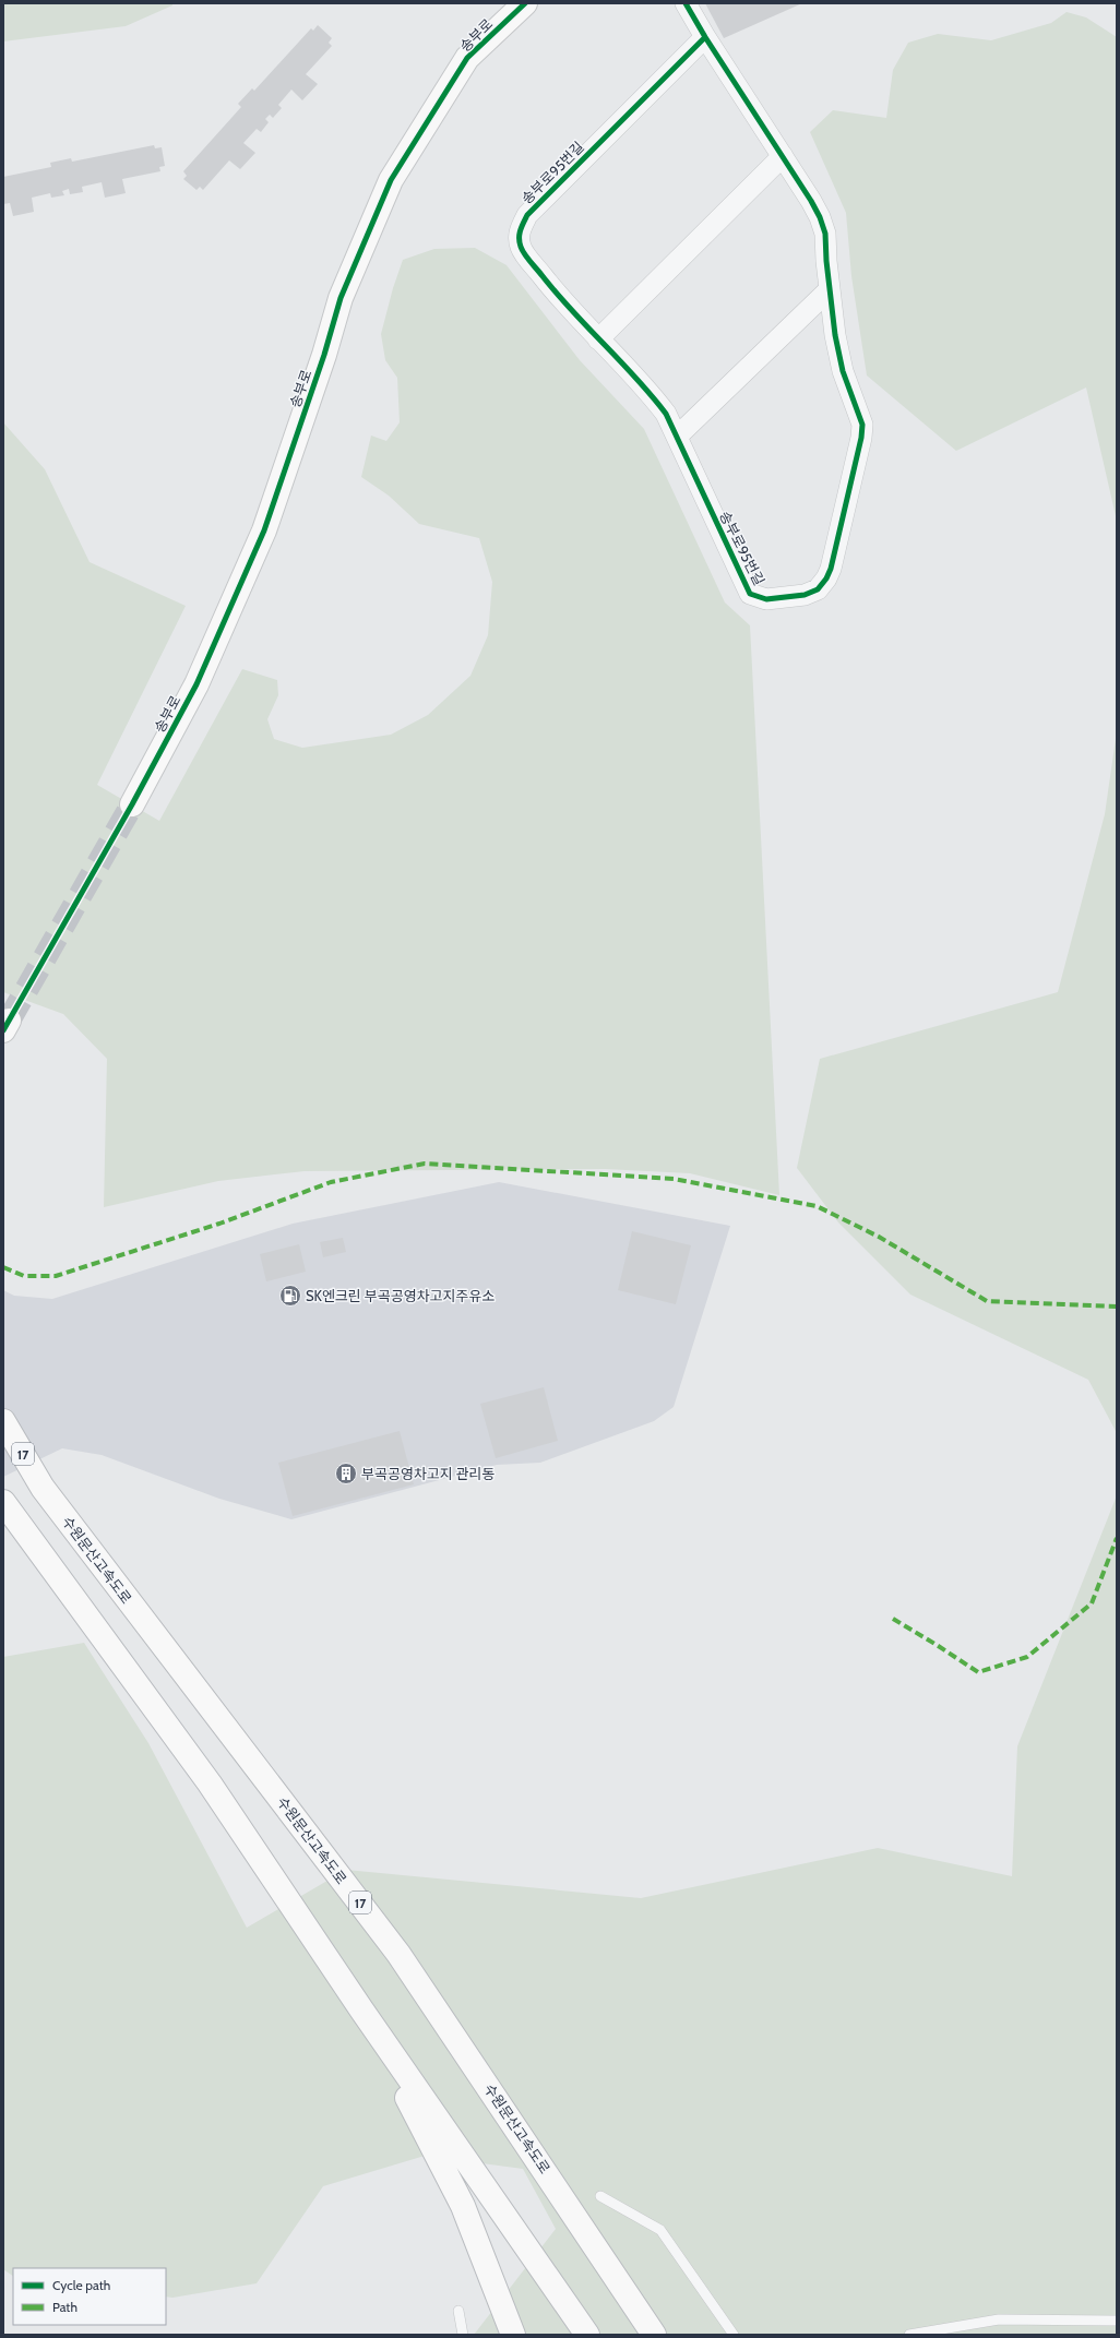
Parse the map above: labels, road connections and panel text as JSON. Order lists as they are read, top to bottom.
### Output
{
  "streets": {
    "main road": ["송부로", "17", "수원문산고속도로"],
    "street": ["송부로95번길"]
  },
  "places": {
    "fuel station": ["SK엔크린 부곡공영차고지주유소"],
    "building": ["부곡공영차고지 관리동"]
  },
  "legend": ["Cycle path", "Path"]
}
